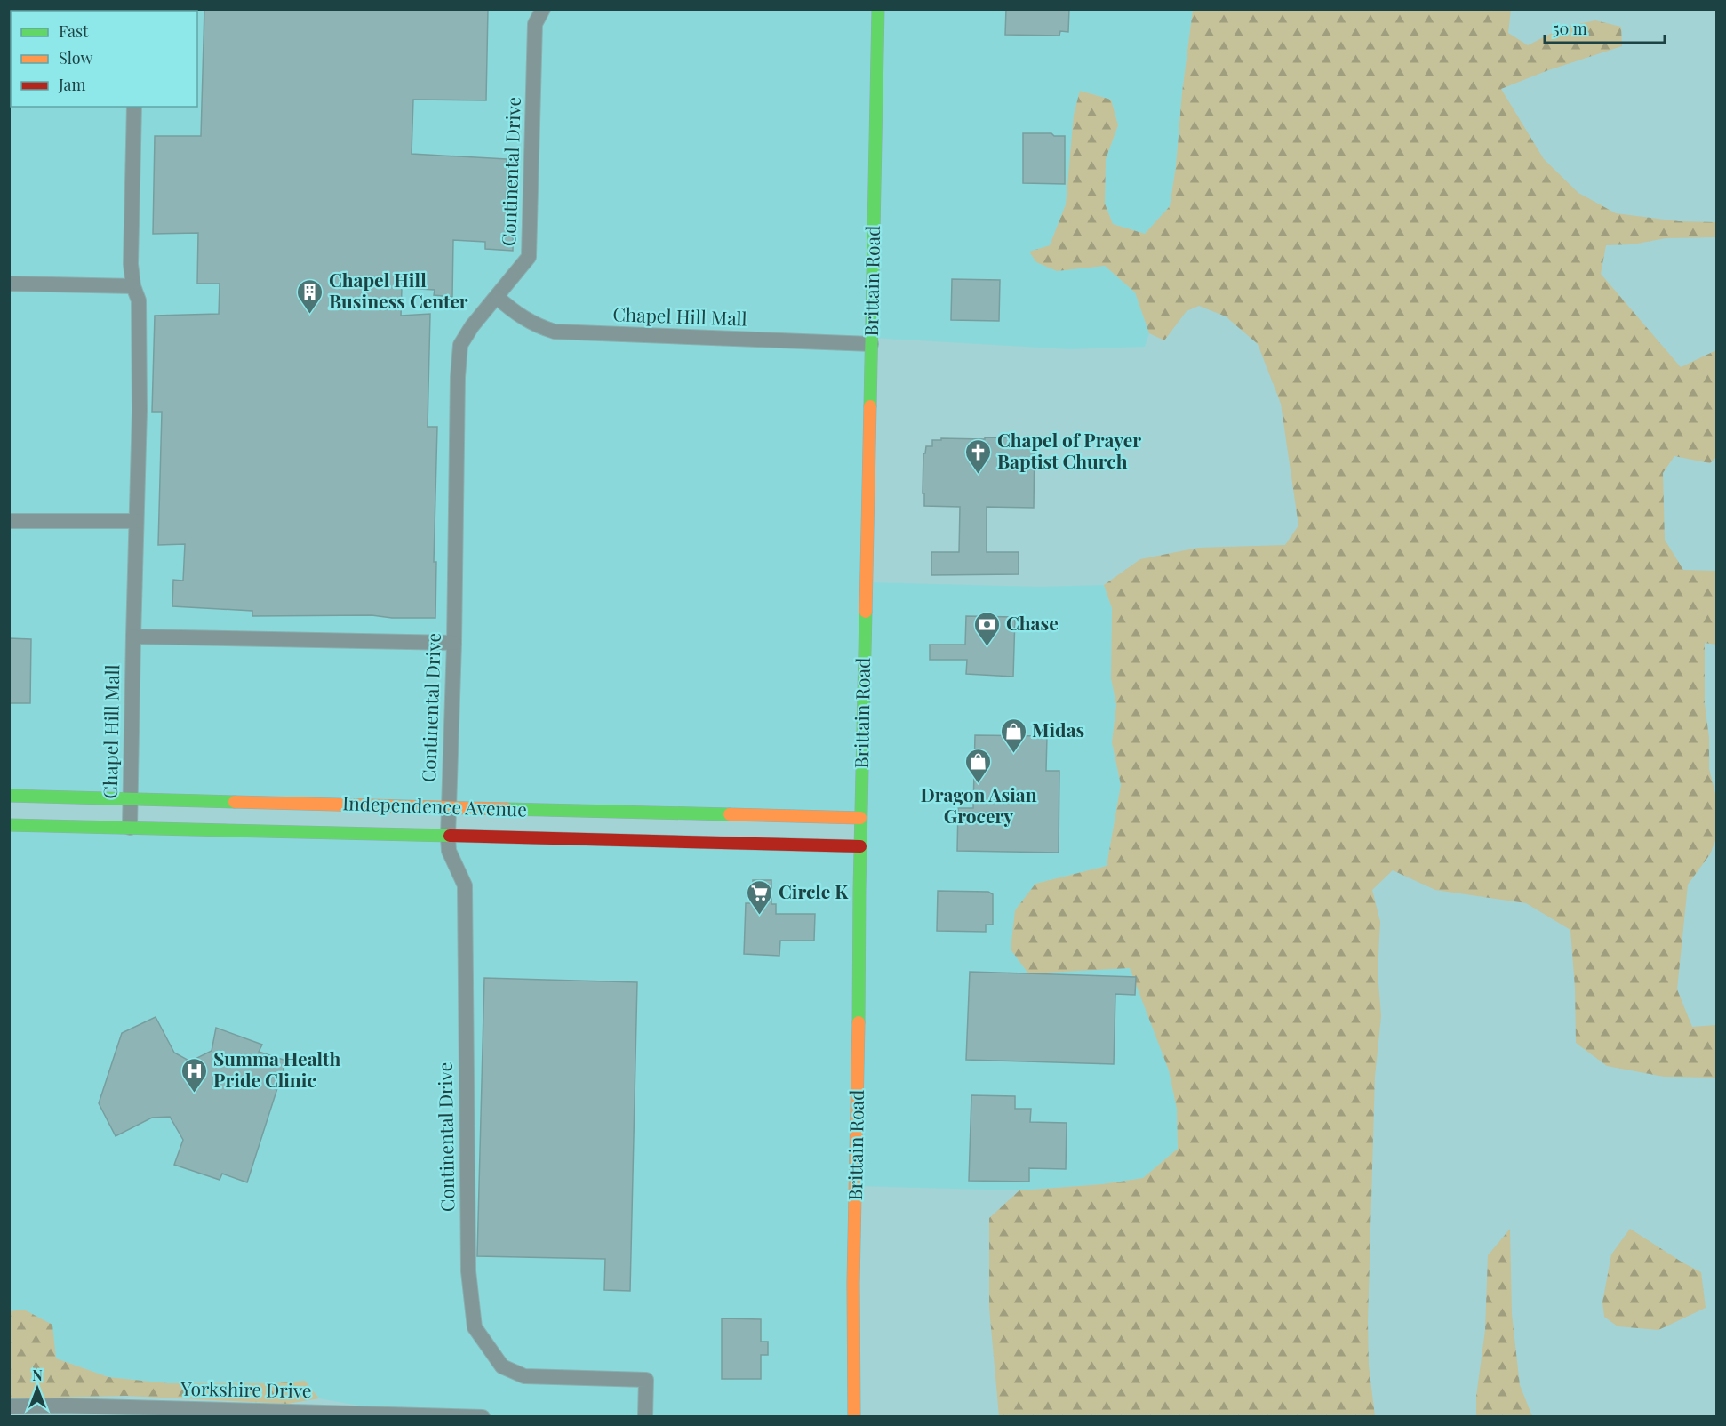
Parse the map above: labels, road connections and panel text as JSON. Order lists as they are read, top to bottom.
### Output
{
  "streets": {
    "street": [
      "Continental Drive",
      "Brittain Road",
      "Chapel Hill Mall",
      "Independence Avenue",
      "Yorkshire Drive"
    ]
  },
  "crossings": [
    ["Continental Drive", "Chapel Hill Mall"],
    ["Continental Drive", "Independence Avenue"],
    ["Brittain Road", "Chapel Hill Mall"],
    ["Brittain Road", "Independence Avenue"],
    ["Chapel Hill Mall", "Independence Avenue"]
  ],
  "places": {
    "building": ["Chapel Hill Business Center"],
    "church": ["Chapel of Prayer Baptist Church"],
    "bank": ["Chase"],
    "shop": ["Midas", "Dragon Asian Grocery"],
    "supermarket": ["Circle K"],
    "hospital": ["Summa Health Pride Clinic"]
  },
  "legend": ["Fast", "Slow", "Jam"],
  "scale_bar": "50 m",
  "north": "top"
}
